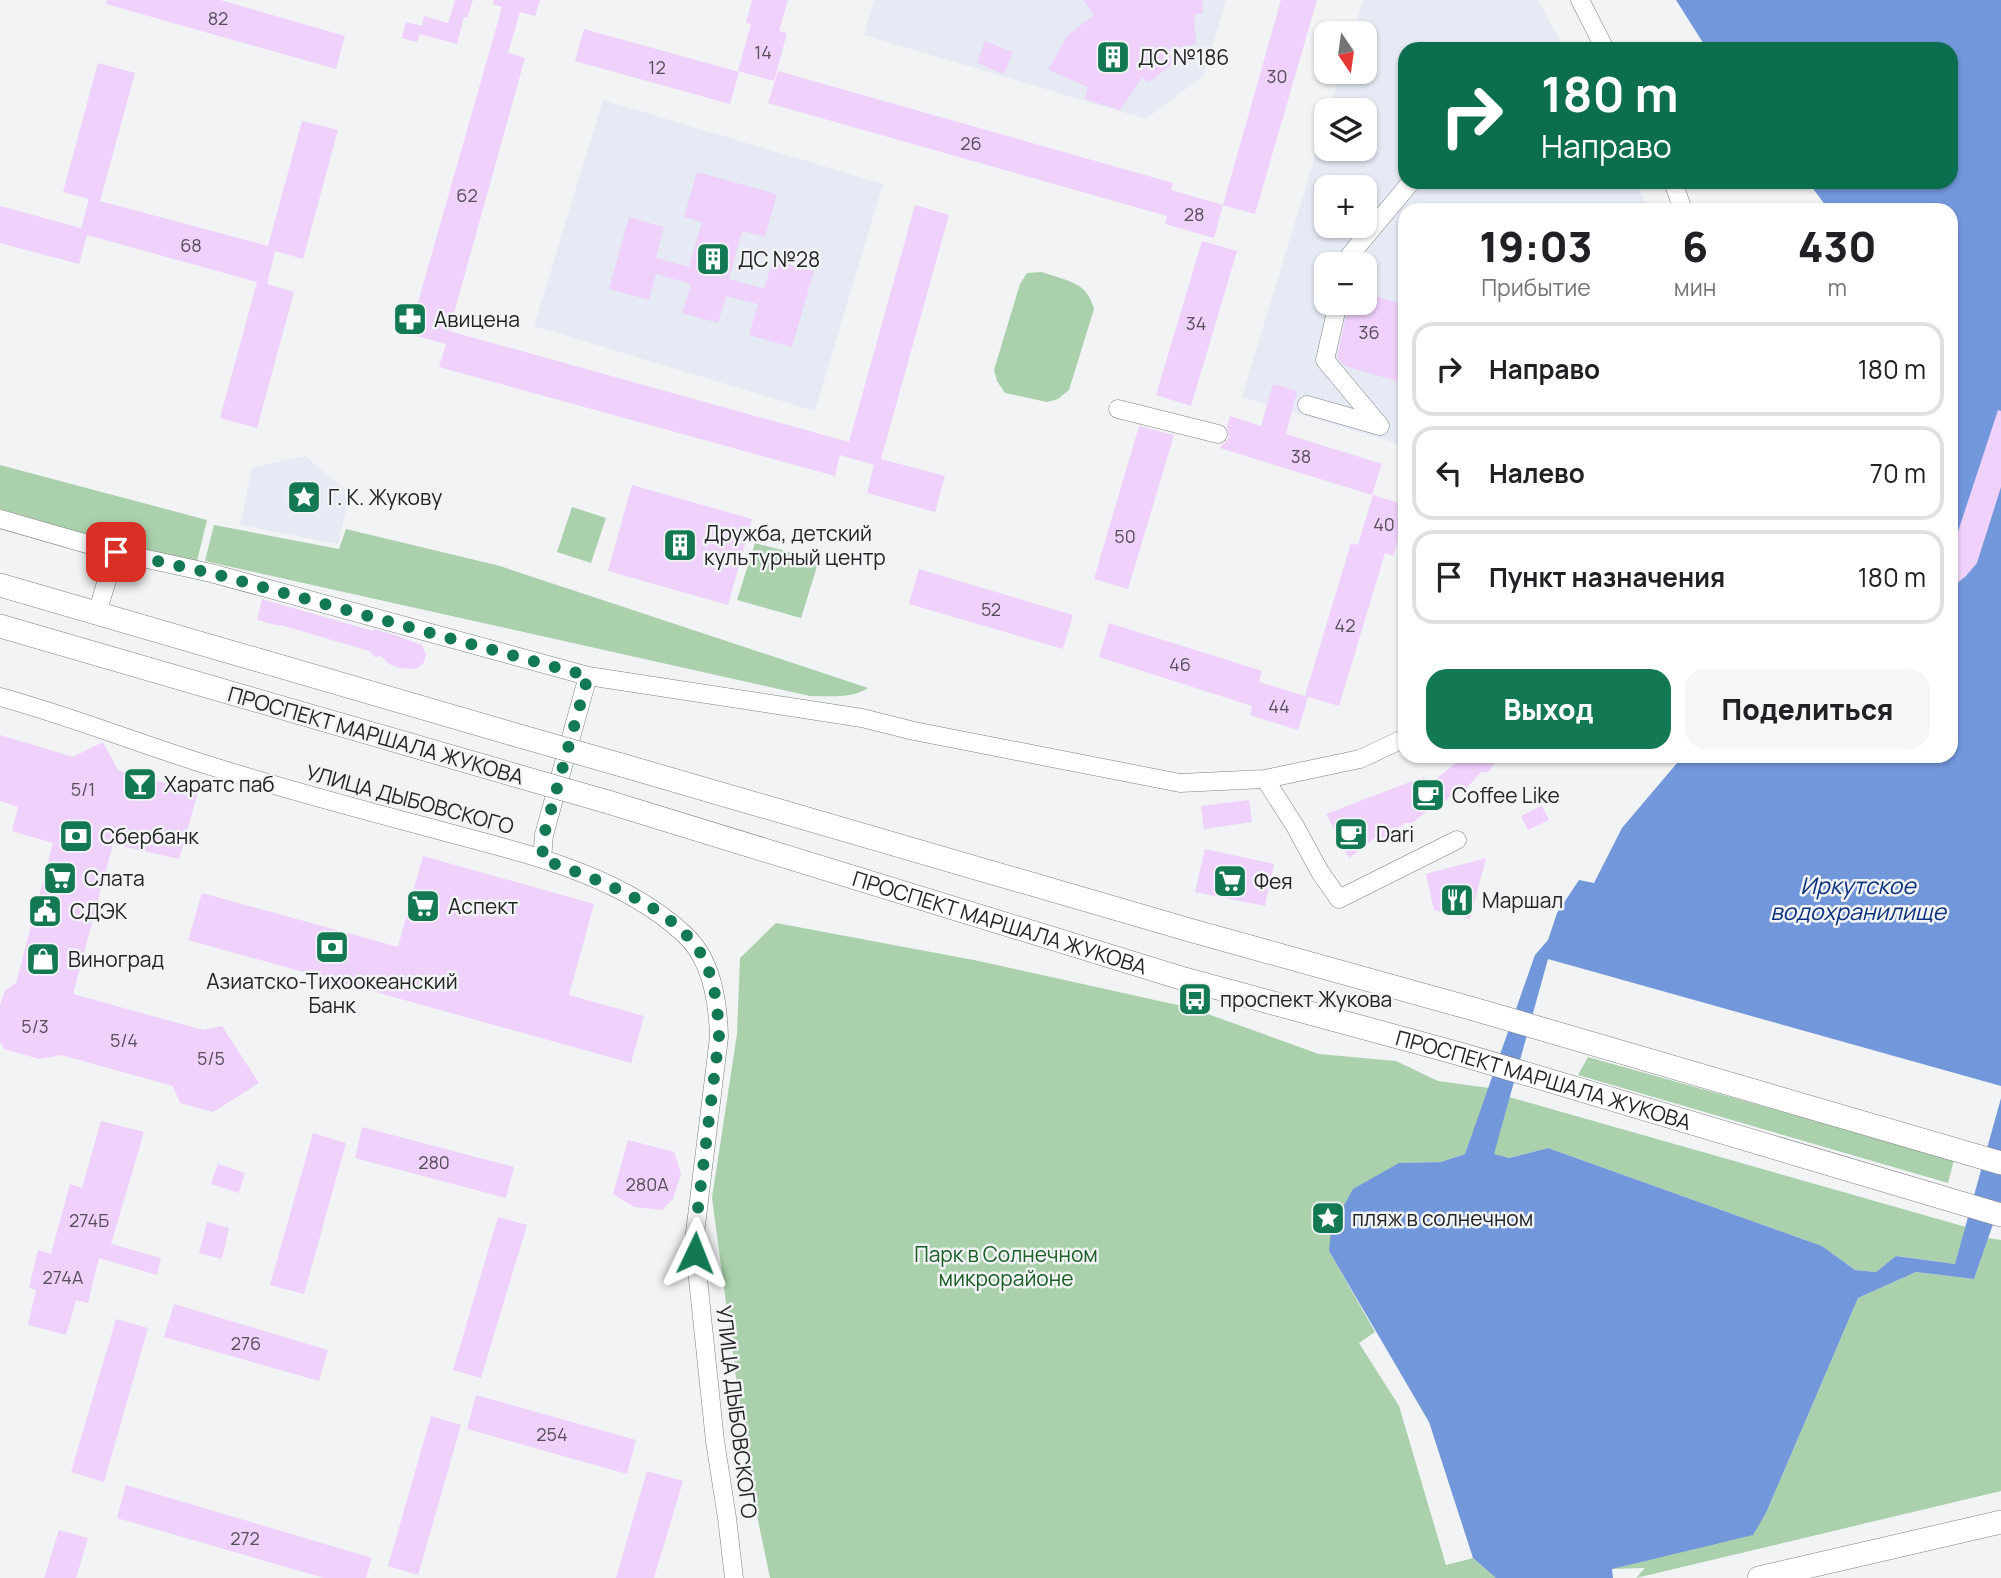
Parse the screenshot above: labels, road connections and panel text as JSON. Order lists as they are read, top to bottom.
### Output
{
  "streets": {
    "main road": ["ПРОСПЕКТ МАРШАЛА ЖУКОВА"],
    "street": ["УЛИЦА ДЫБОВСКОГО"]
  },
  "water": ["Иркутское водохранилище"],
  "parks": ["Парк в Солнечном микрорайоне"],
  "places": {
    "building": ["ДС №186", "ДС №28", "Дружба, детский культурный центр"],
    "pharmacy": ["Авицена"],
    "place": ["Г. К. Жукову", "пляж в солнечном"],
    "bar": ["Харатс паб"],
    "cafe": ["Coffee Like", "Dari"],
    "bank": ["Сбербанк", "Азиатско-Тихоокеанский Банк"],
    "supermarket": ["Слата", "Фея", "Аспект"],
    "restaurant": ["Маршал"],
    "public building": ["СДЭК"],
    "shop": ["Виноград"],
    "bus stop": ["проспект Жукова"]
  },
  "house_numbers": [
    "82",
    "14",
    "12",
    "30",
    "26",
    "62",
    "28",
    "68",
    "34",
    "36",
    "38",
    "40",
    "50",
    "52",
    "42",
    "46",
    "44",
    "5/1",
    "5/3",
    "5/4",
    "5/5",
    "280",
    "280А",
    "274Б",
    "274А",
    "276",
    "254",
    "272"
  ],
  "north": "bottom",
  "page": {
    "map_buttons": ["+", "−"],
    "turn": ["180 m", "Направо"],
    "eta": [
      "19:03",
      "Прибытие",
      "6",
      "мин",
      "430",
      "m"
    ],
    "list": [
      {
        "name": "Направо",
        "value": "180 m"
      },
      {
        "name": "Налево",
        "value": "70 m"
      },
      {
        "name": "Пункт назначения",
        "value": "180 m"
      }
    ],
    "buttons": ["Выход", "Поделиться"]
  }
}
